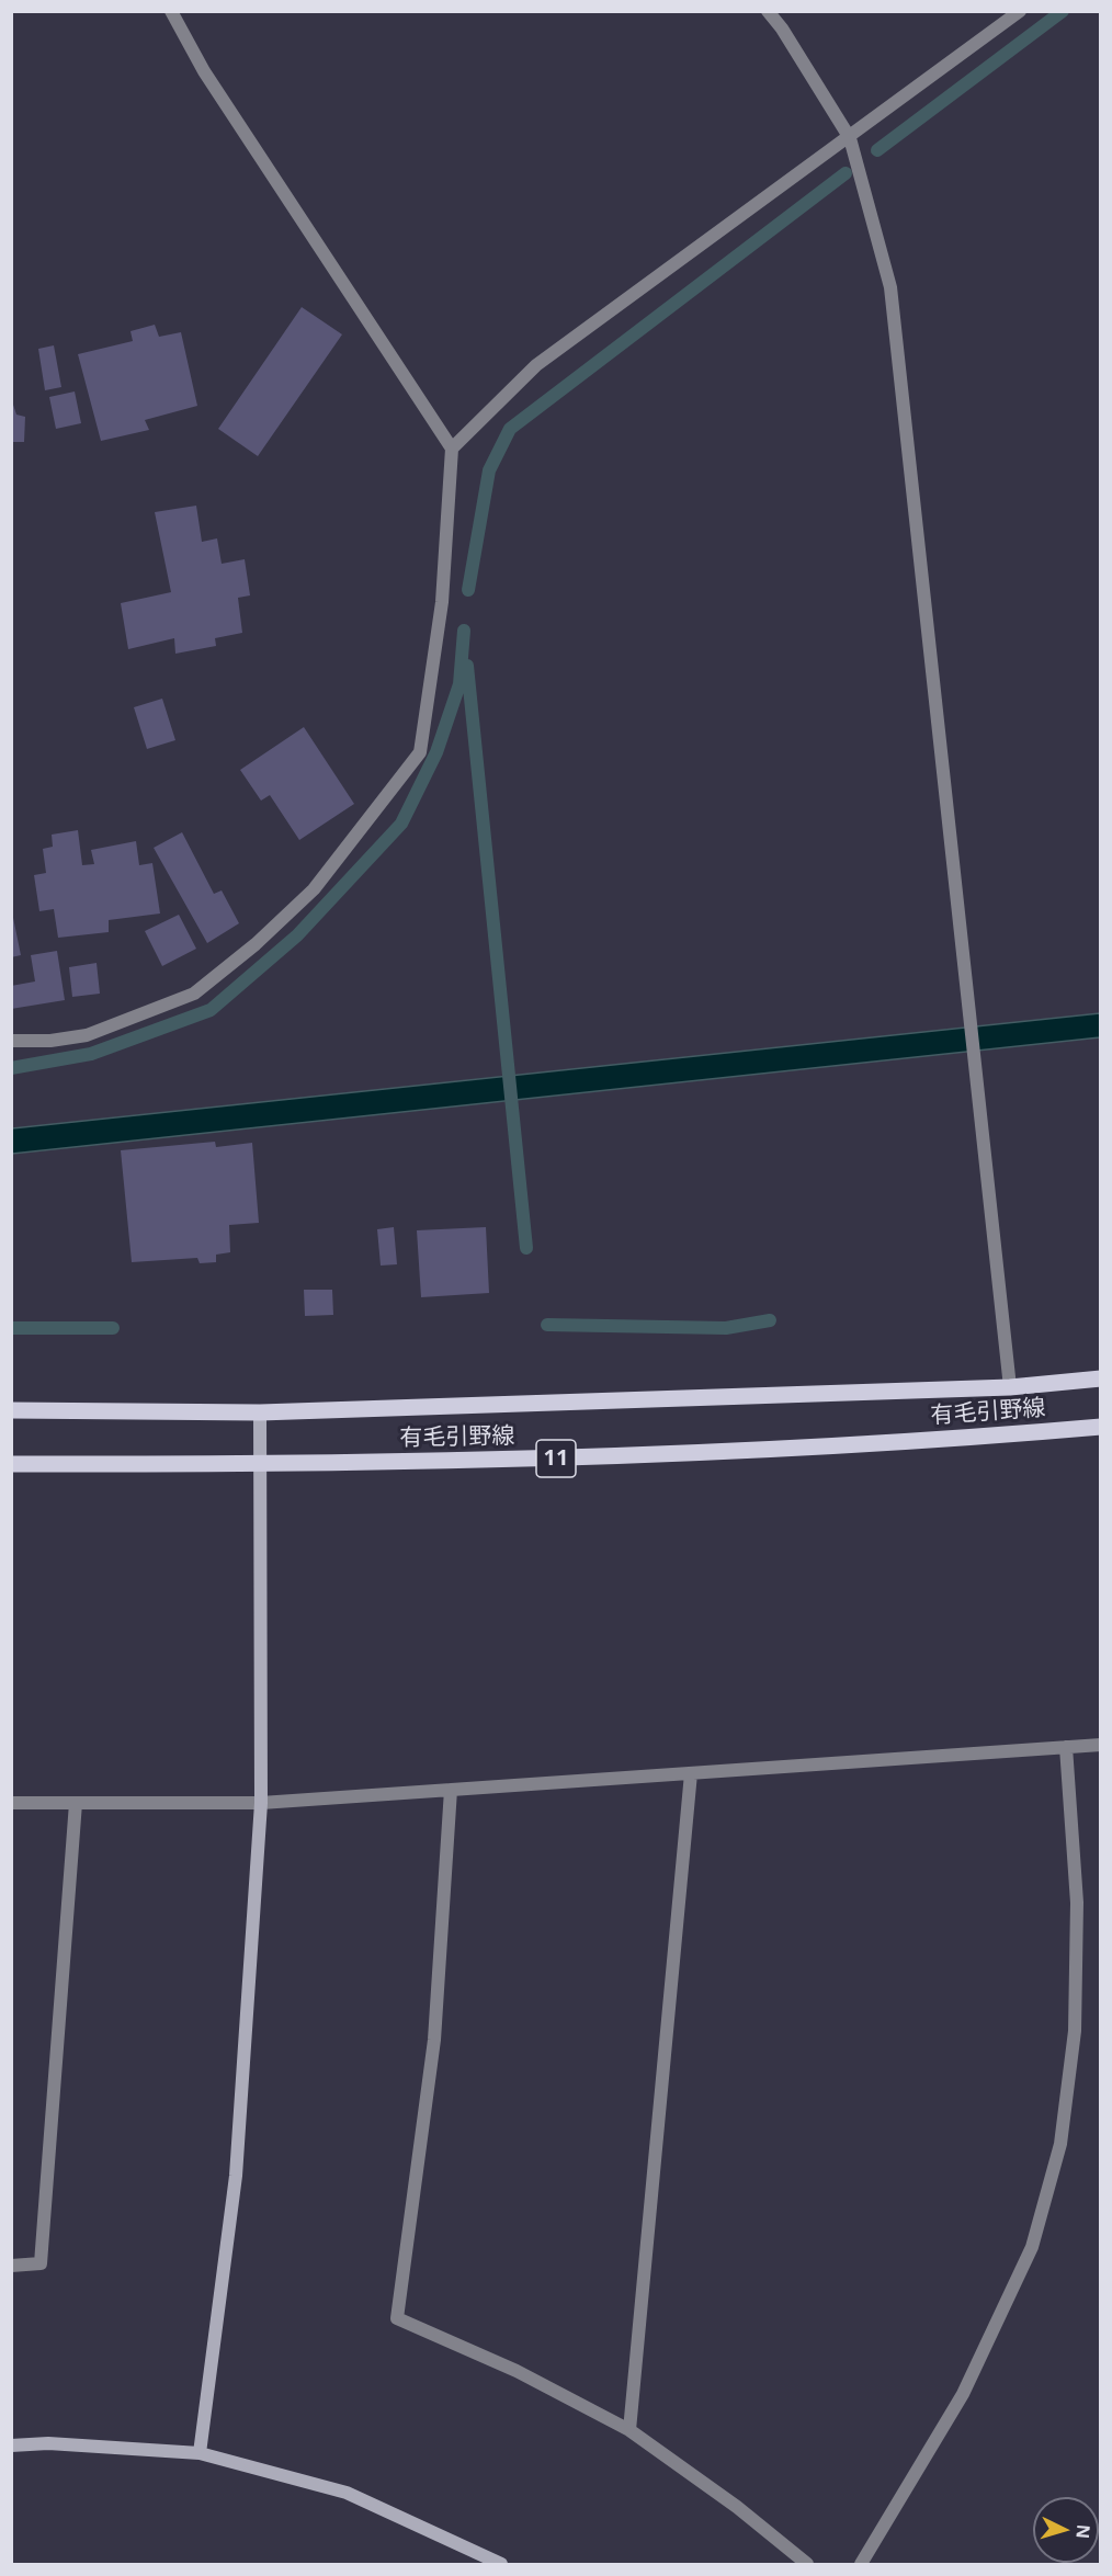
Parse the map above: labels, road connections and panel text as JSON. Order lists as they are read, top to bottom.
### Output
{
  "streets": {
    "main road": ["有毛引野線", "11"]
  },
  "north": "right"
}
